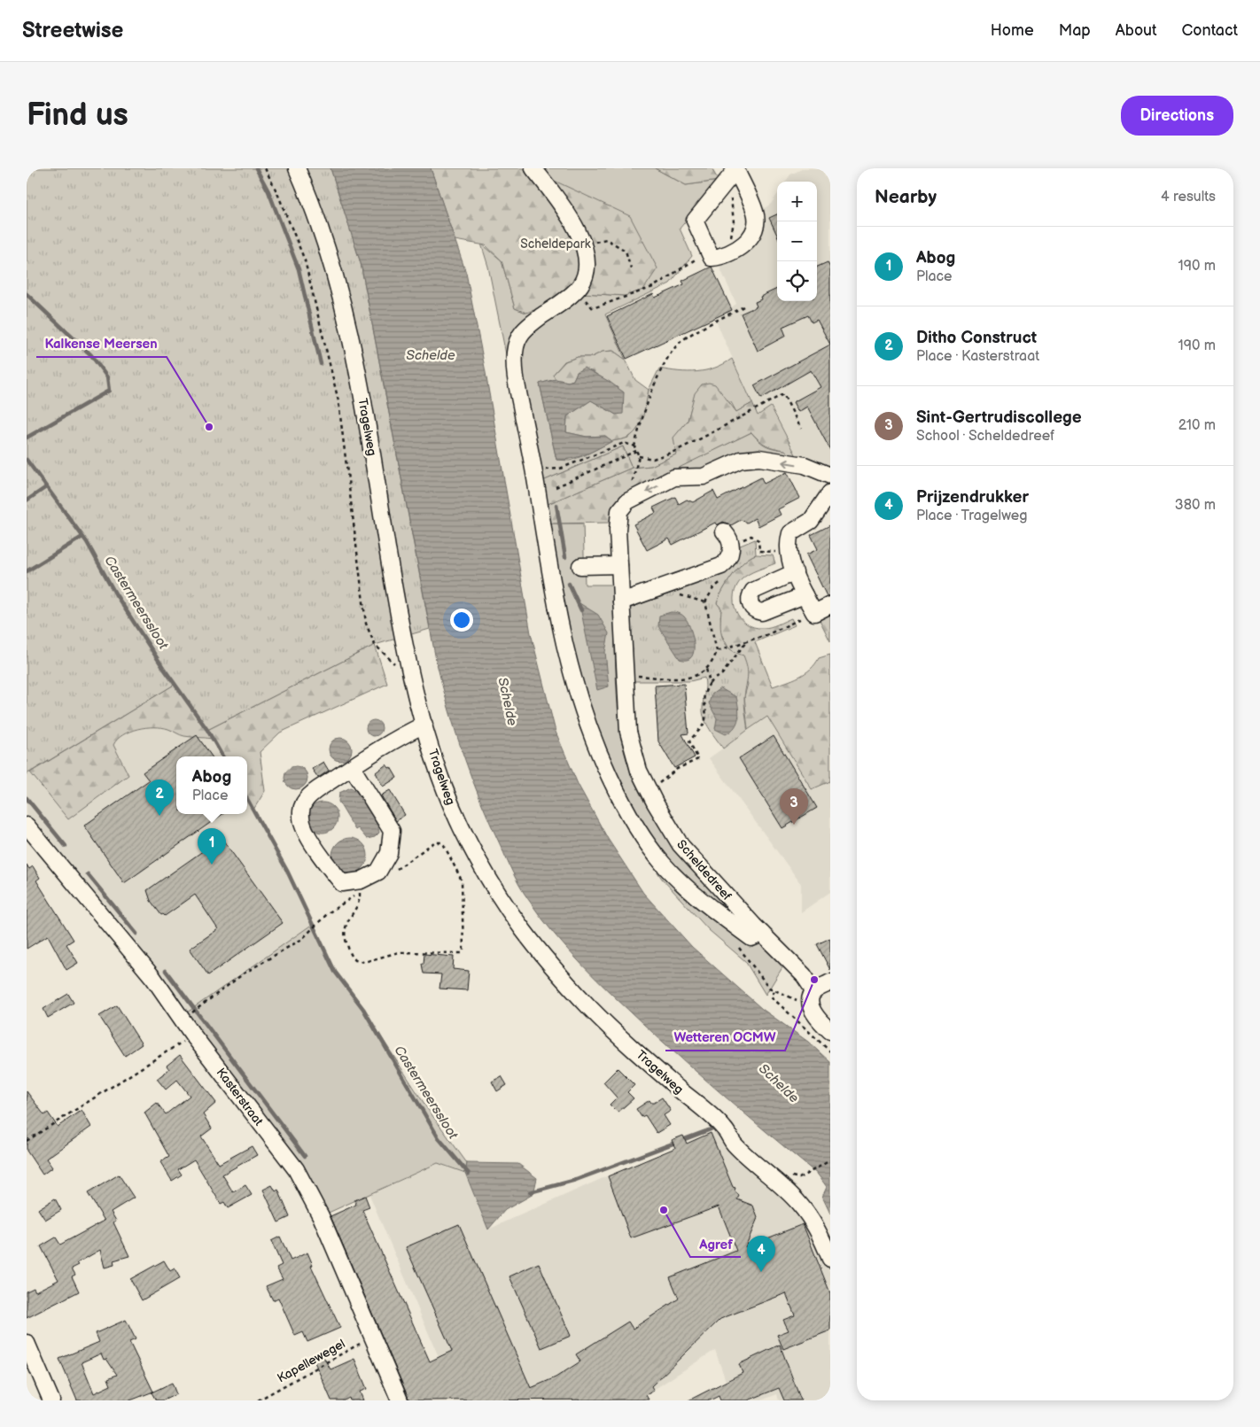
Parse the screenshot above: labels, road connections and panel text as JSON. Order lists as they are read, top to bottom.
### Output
{
  "streets": {
    "street": ["Tragelweg", "Scheldedreef", "Kasterstraat"],
    "path": ["Kapellewegel"]
  },
  "crossings": [
    ["Kasterstraat", "Kapellewegel"]
  ],
  "water": ["Schelde", "Castermeerssloot"],
  "parks": ["Scheldepark"],
  "places": ["Kalkense Meersen", "Wetteren OCMW", "Agref"],
  "page": {
    "header": "Streetwise",
    "nav": [
      "Home",
      "Map",
      "About",
      "Contact"
    ],
    "buttons": "Directions",
    "title": "Find us",
    "heading": ["Nearby", "4 results"],
    "map_buttons": ["+", "−"],
    "list": [
      {
        "mark": "1",
        "name": "Abog",
        "note": "Place",
        "value": "190 m"
      },
      {
        "mark": "2",
        "name": "Ditho Construct",
        "note": "Place · Kasterstraat",
        "value": "190 m"
      },
      {
        "mark": "3",
        "name": "Sint-Gertrudiscollege",
        "note": "School · Scheldedreef",
        "value": "210 m"
      },
      {
        "mark": "4",
        "name": "Prijzendrukker",
        "note": "Place · Tragelweg",
        "value": "380 m"
      }
    ],
    "popup": ["Abog", "Place"],
    "pins": [
      "2",
      "3",
      "1",
      "4"
    ]
  }
}
